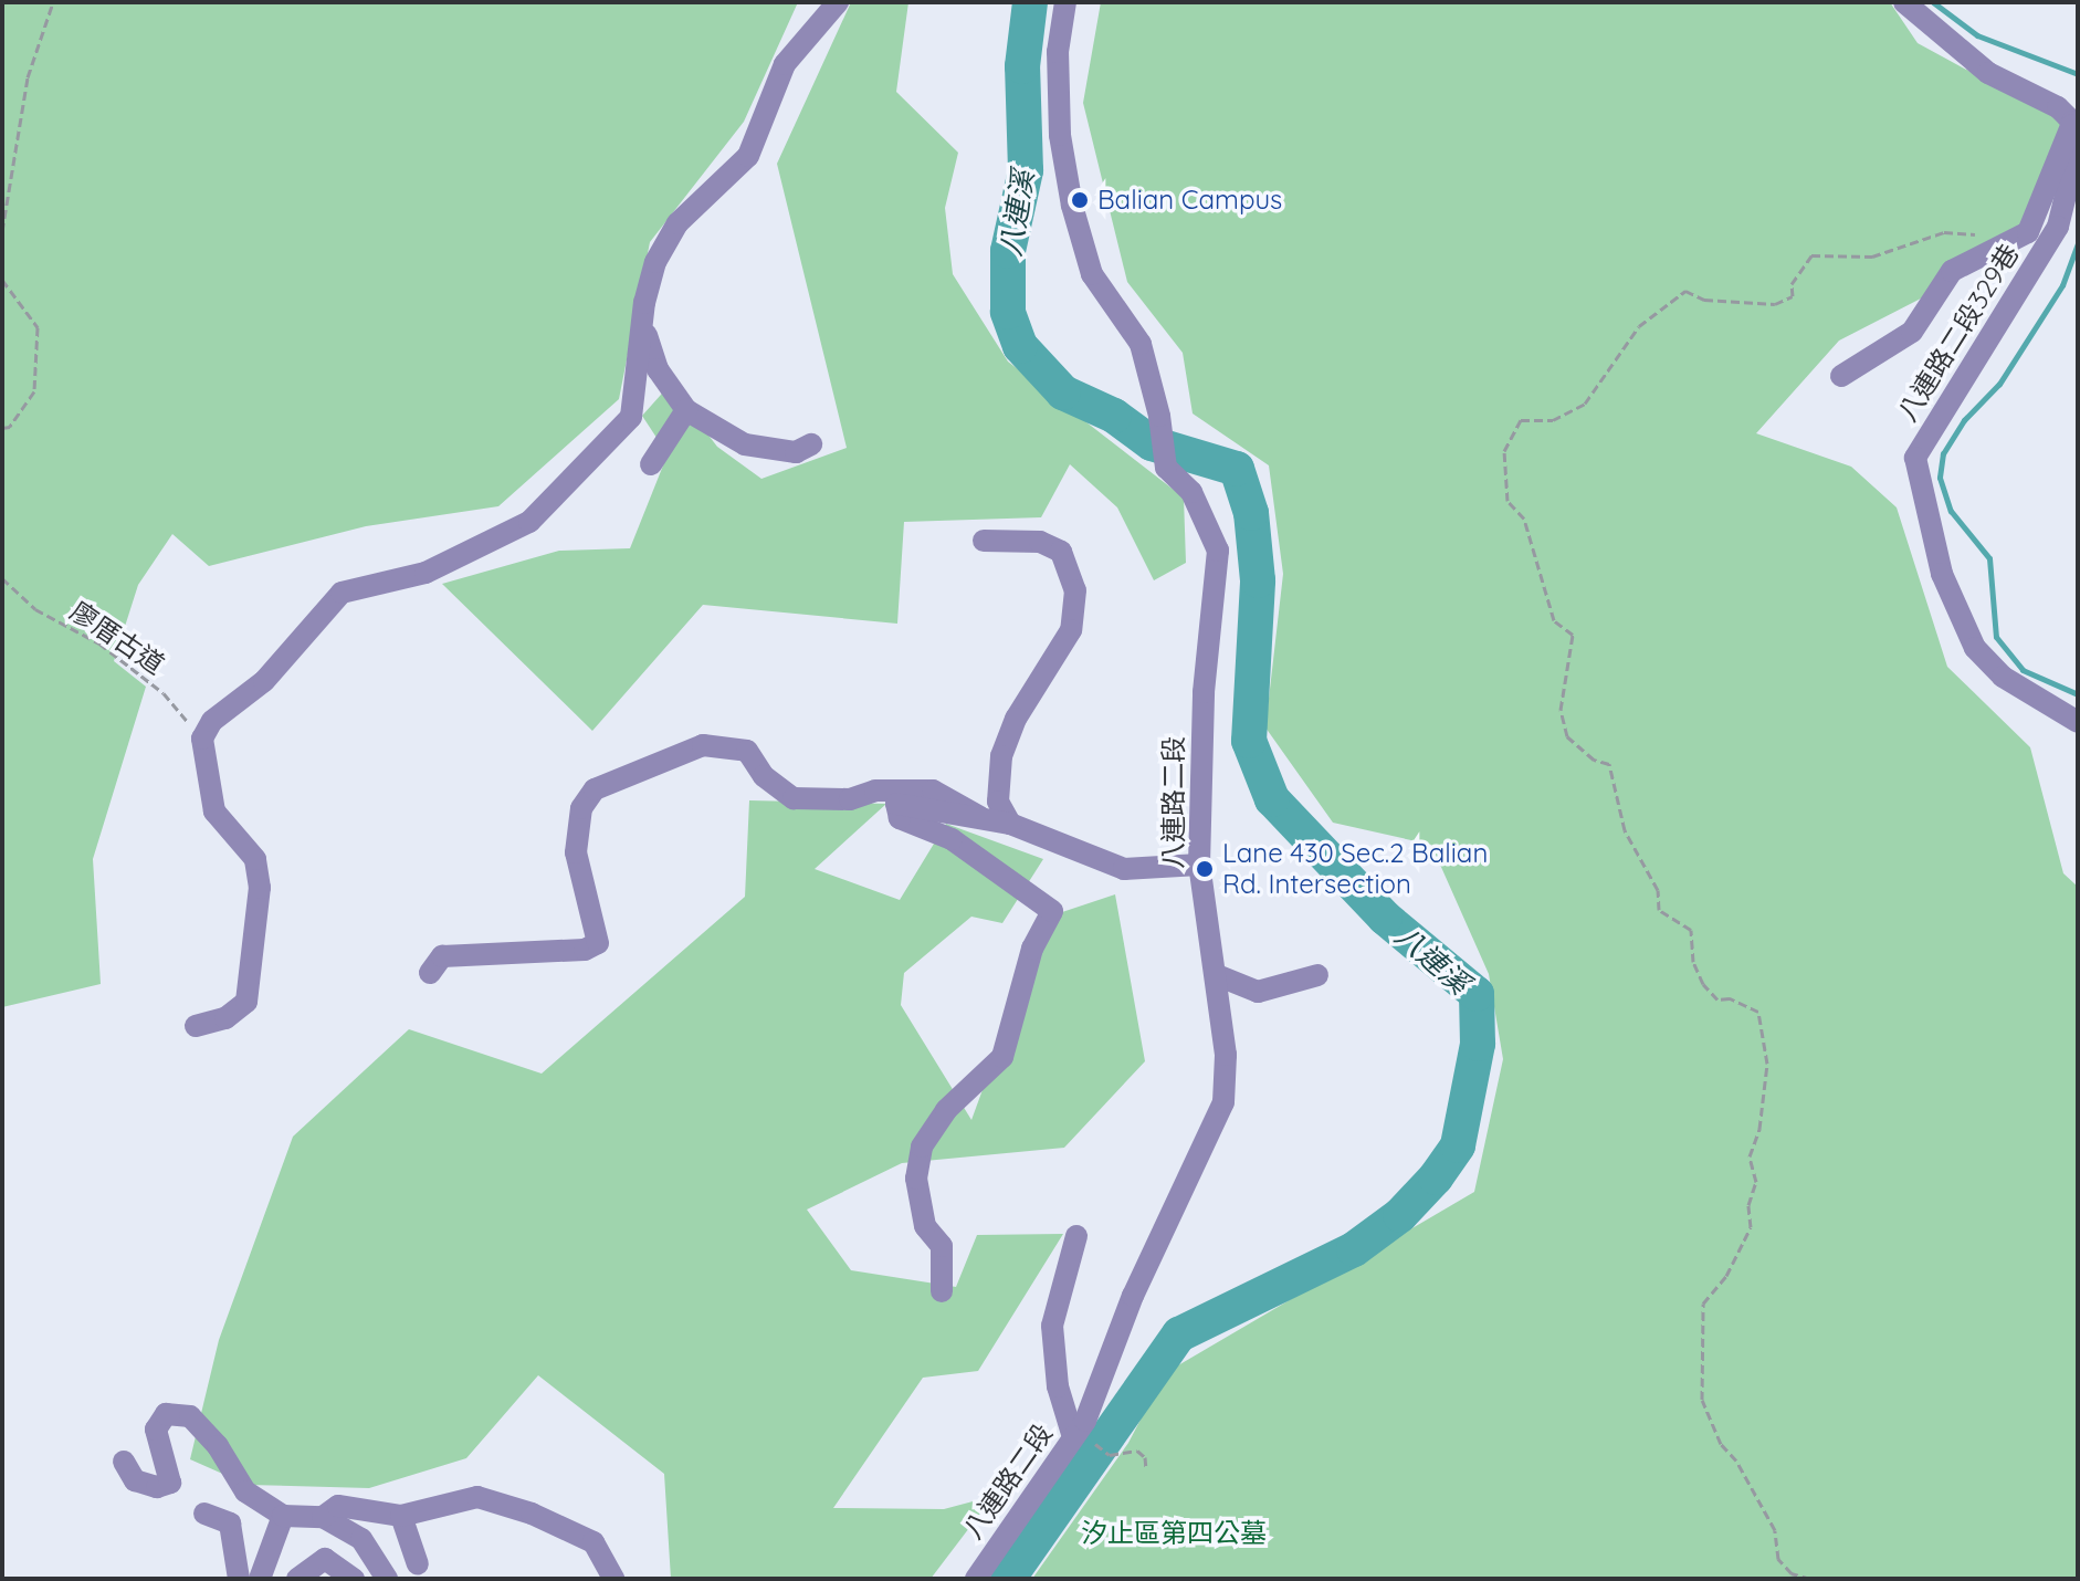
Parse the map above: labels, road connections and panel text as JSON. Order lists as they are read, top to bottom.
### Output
{
  "streets": {
    "street": ["八連路二段329巷", "八連路二段"],
    "path": ["廖厝古道"]
  },
  "water": ["八連溪"],
  "parks": ["汐止區第四公墓"],
  "places": ["Balian Campus", "Lane 430 Sec.2 Balian Rd. Intersection"]
}
